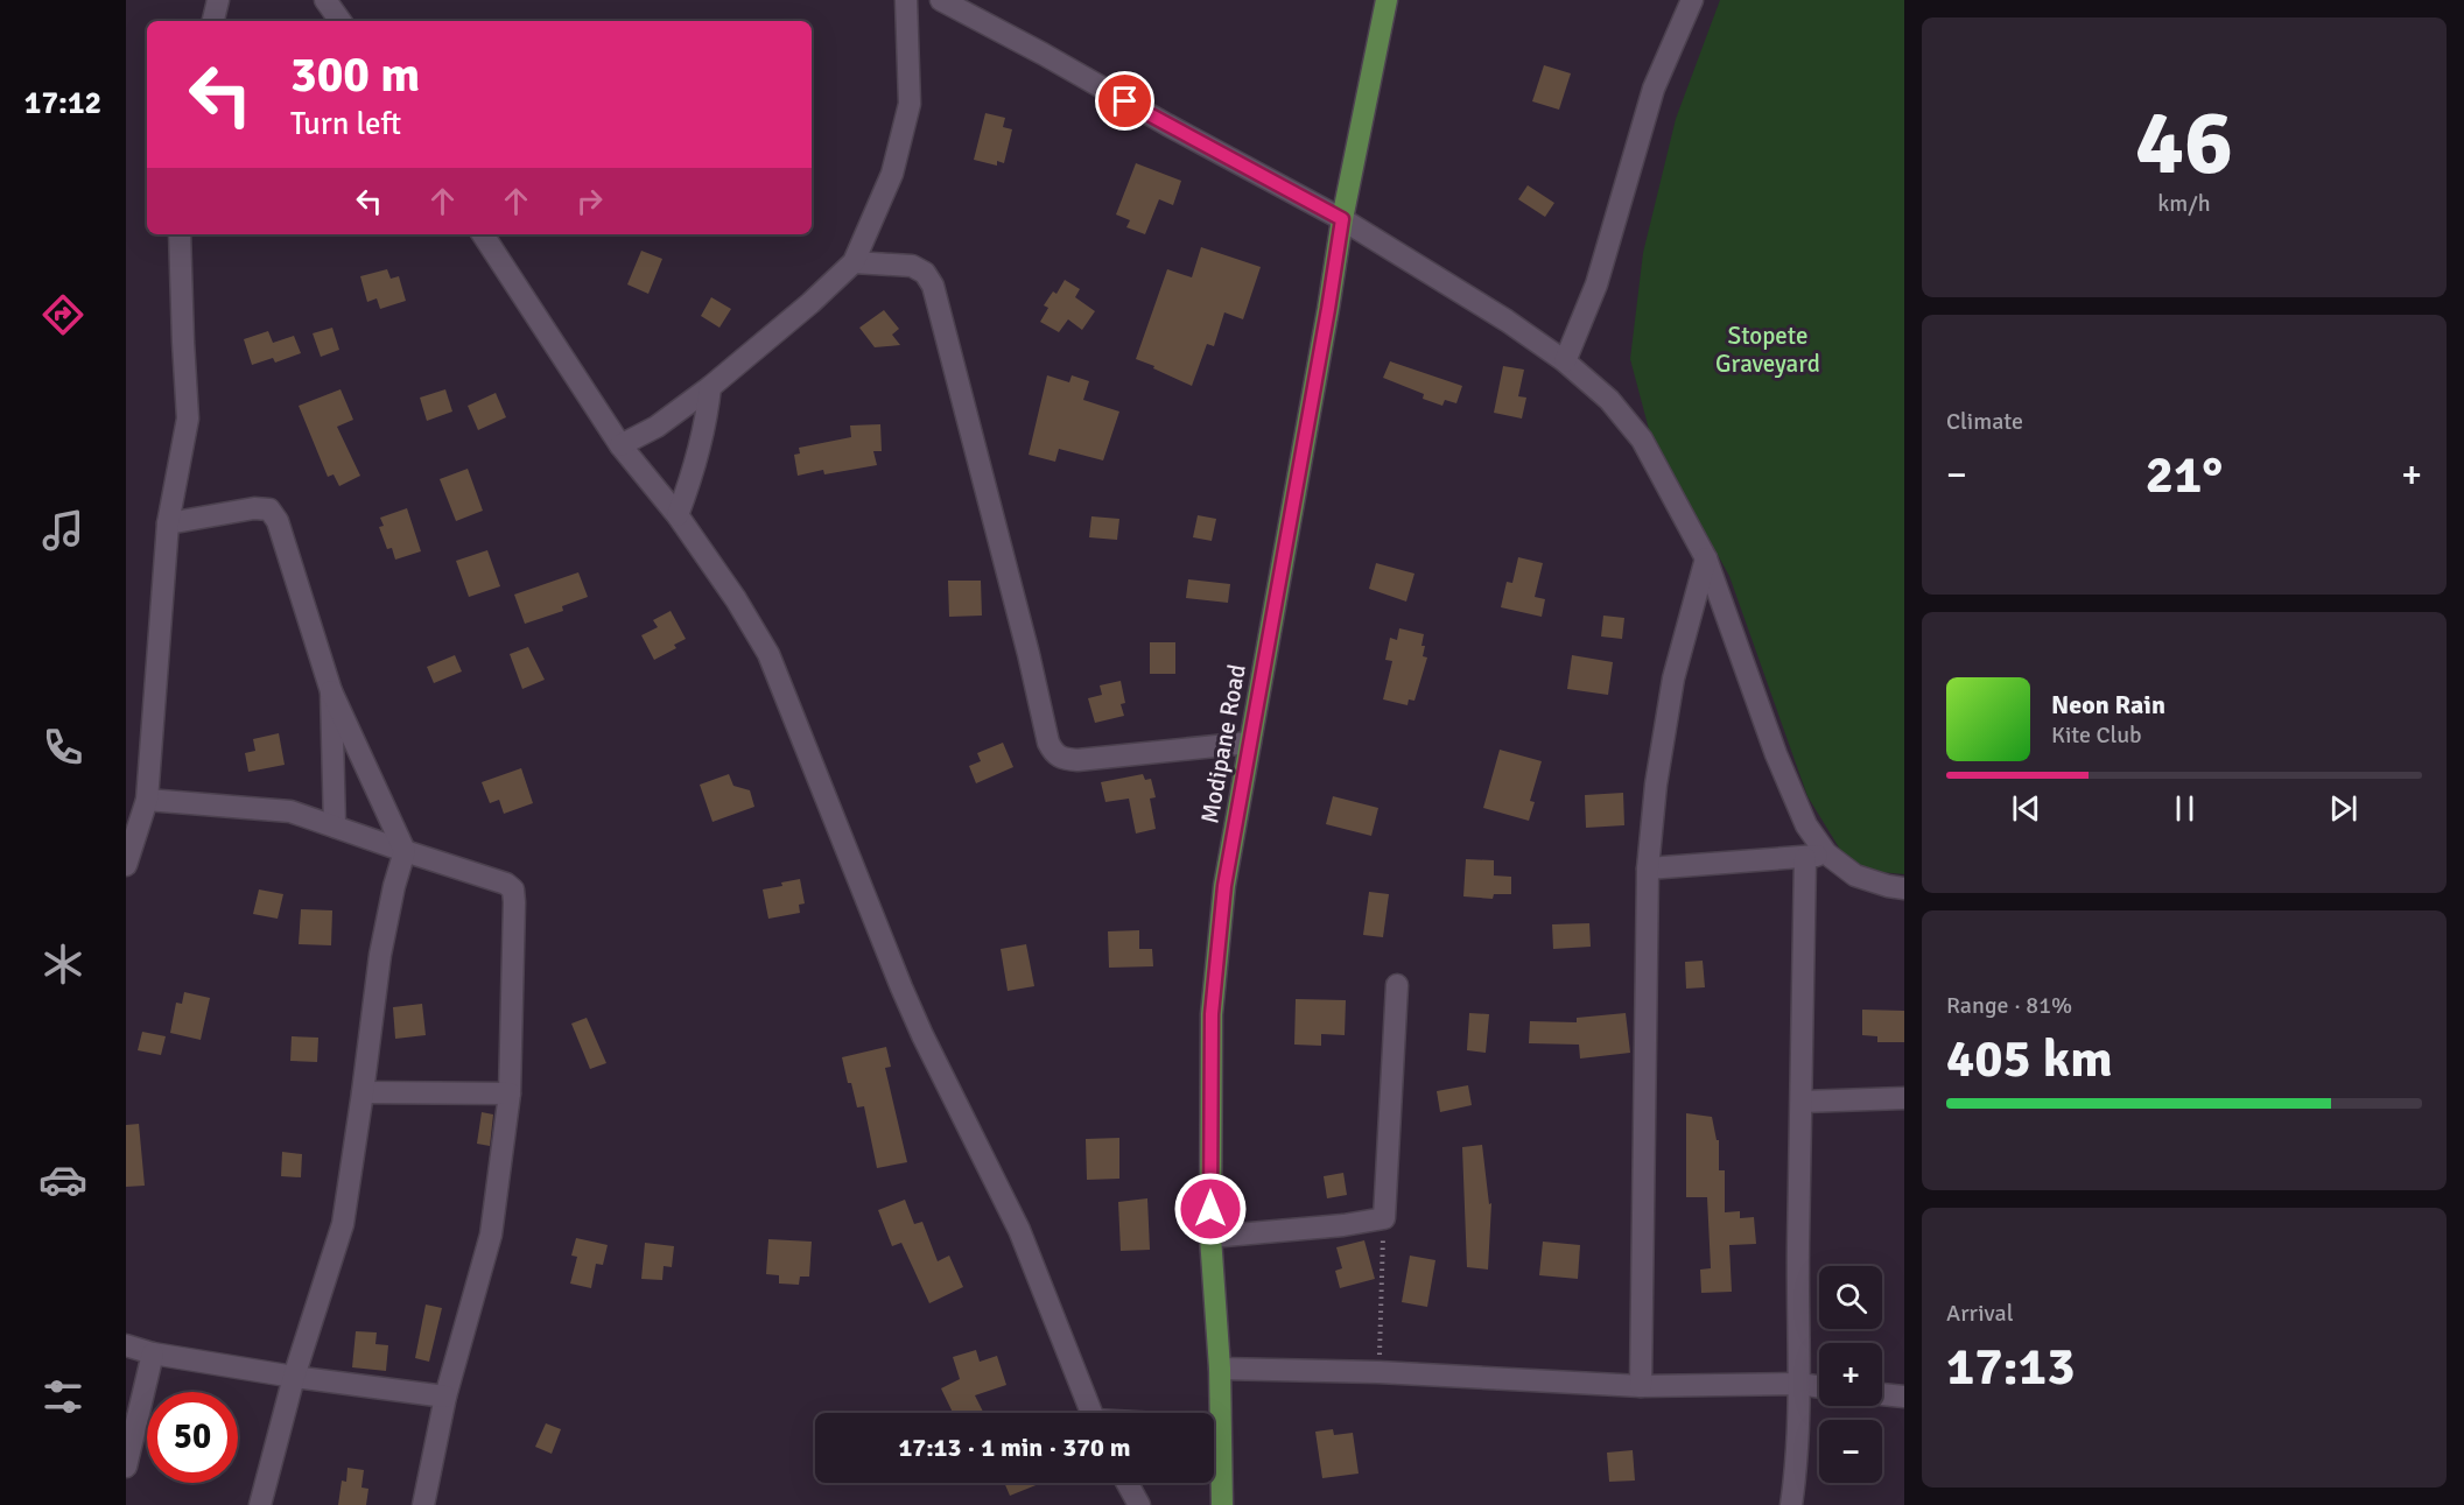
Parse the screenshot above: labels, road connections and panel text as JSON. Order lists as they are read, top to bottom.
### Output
{
  "streets": {
    "main road": ["Modipane Road"]
  },
  "parks": ["Stopete Graveyard"],
  "page": {
    "tabs": "17:12",
    "tile": [
      ["46", "km/h"],
      "Climate",
      ["Range · 81%", "405 km"],
      ["Arrival", "17:13"]
    ],
    "turn": ["300 m", "Turn left"],
    "heat": ["−", "21°", "+"],
    "song": ["Neon Rain", "Kite Club"],
    "map_buttons": ["+", "−"],
    "limit": "50",
    "trip": "17:13 · 1 min · 370 m"
  }
}
